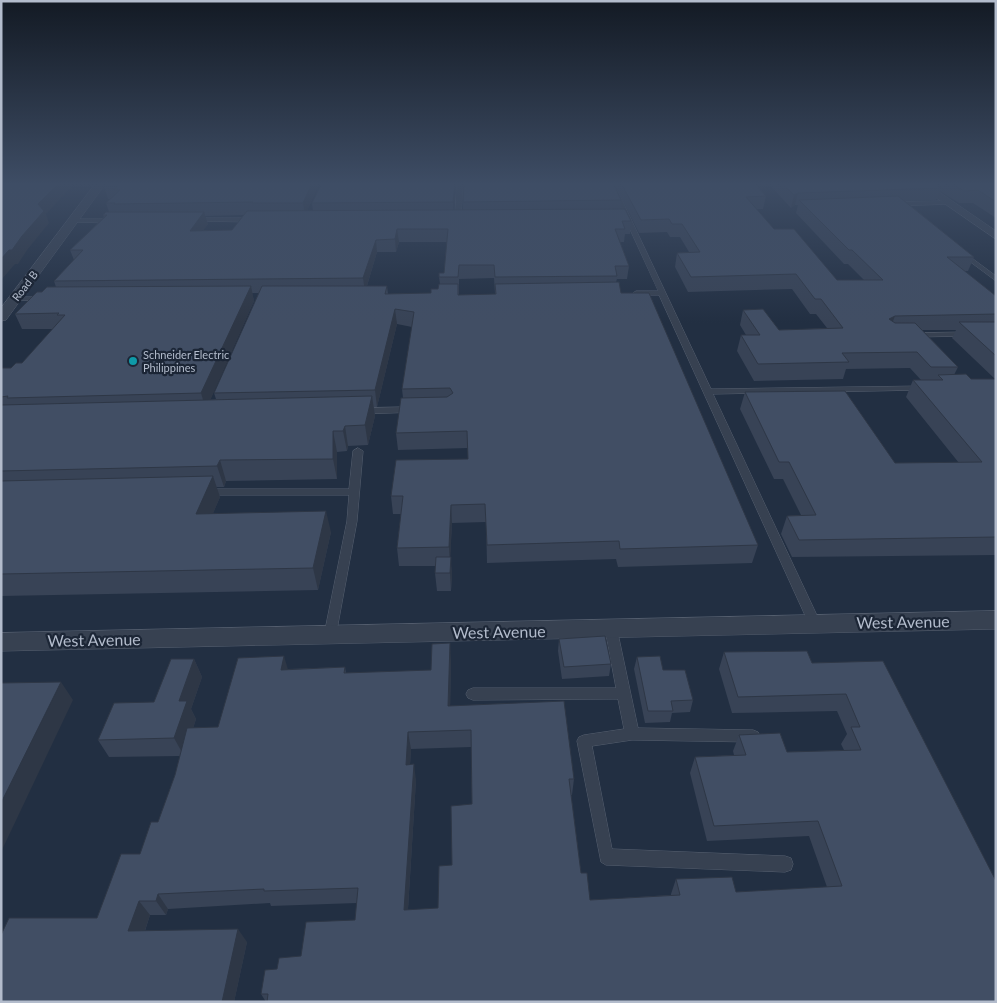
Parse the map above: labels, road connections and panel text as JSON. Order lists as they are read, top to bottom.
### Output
{
  "streets": {
    "street": ["Road B", "West Avenue"]
  },
  "places": ["Schneider Electric Philippines"]
}
